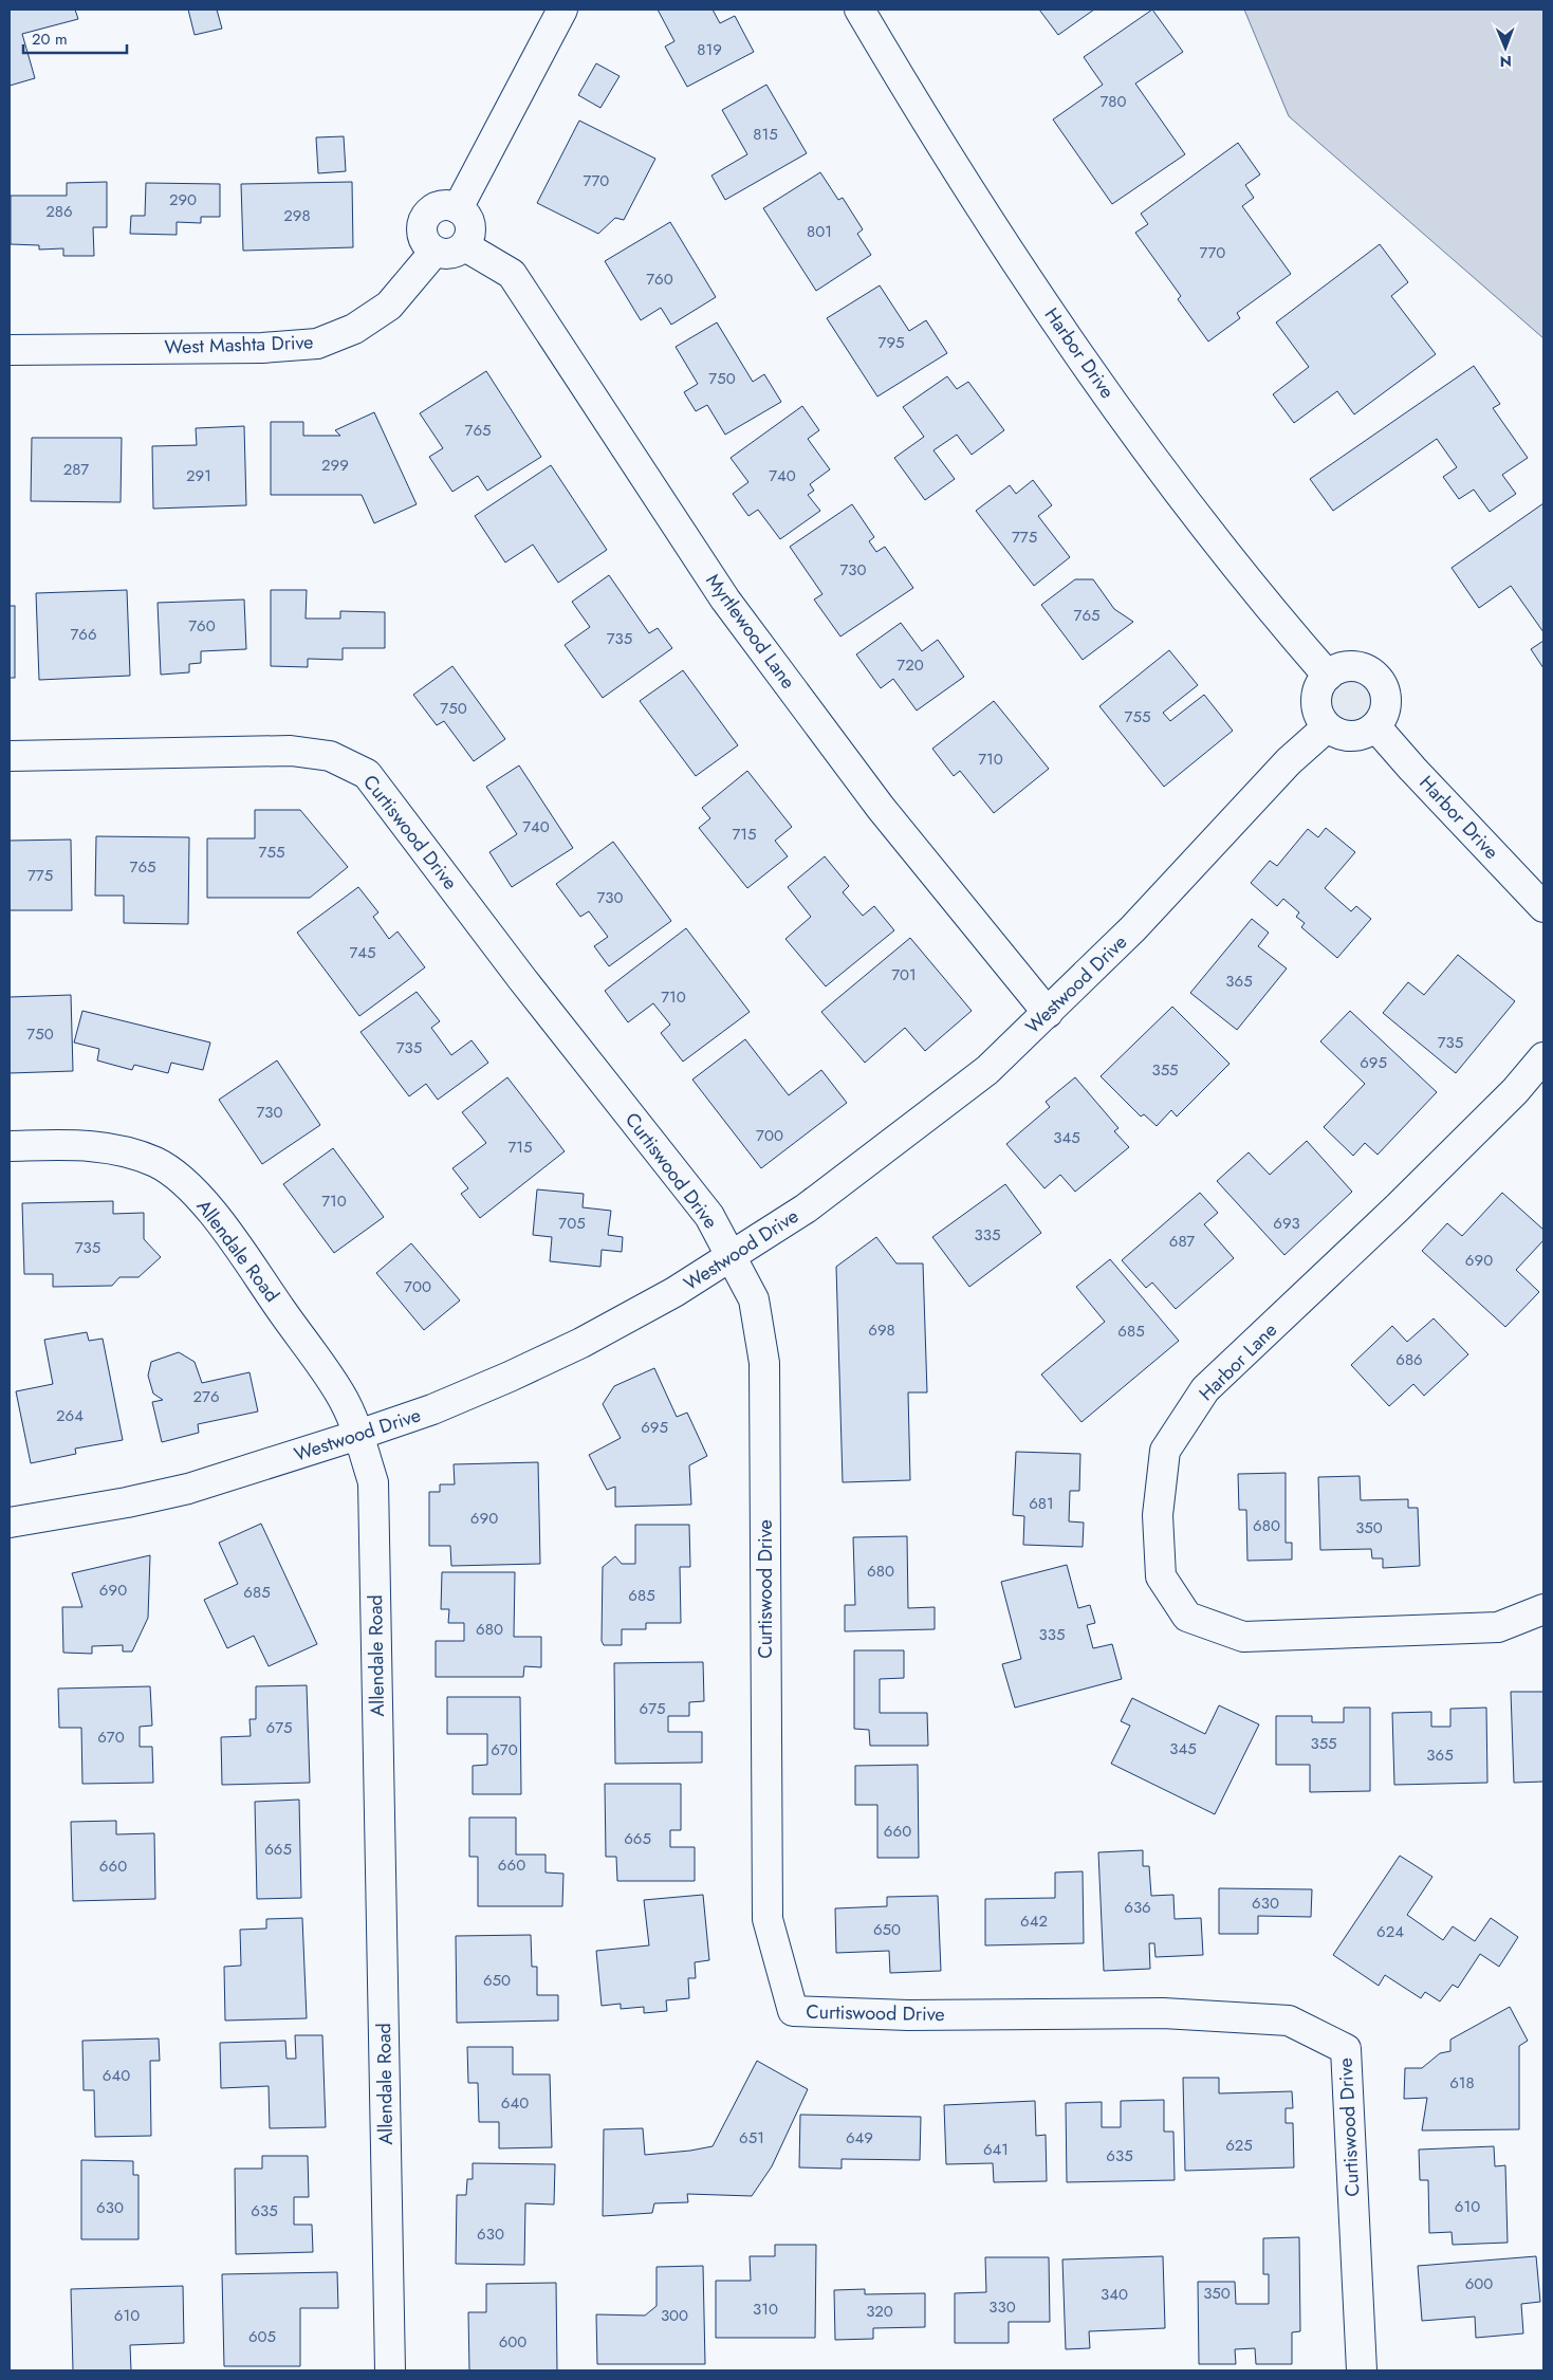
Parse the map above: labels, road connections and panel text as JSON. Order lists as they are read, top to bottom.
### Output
{
  "streets": {
    "street": [
      "West Mashta Drive",
      "Harbor Drive",
      "Myrtlewood Lane",
      "Curtiswood Drive",
      "Westwood Drive",
      "Allendale Road",
      "Harbor Lane"
    ]
  },
  "crossings": [
    ["West Mashta Drive", "Myrtlewood Lane"],
    ["Harbor Drive", "Westwood Drive"],
    ["Myrtlewood Lane", "Westwood Drive"],
    ["Curtiswood Drive", "Westwood Drive"],
    ["Westwood Drive", "Allendale Road"]
  ],
  "house_numbers": [
    "819",
    "780",
    "815",
    "770",
    "290",
    "286",
    "298",
    "801",
    "770",
    "760",
    "795",
    "750",
    "765",
    "299",
    "287",
    "291",
    "740",
    "775",
    "730",
    "765",
    "760",
    "766",
    "735",
    "720",
    "750",
    "755",
    "710",
    "740",
    "715",
    "755",
    "765",
    "775",
    "730",
    "745",
    "701",
    "365",
    "710",
    "750",
    "735",
    "735",
    "695",
    "355",
    "730",
    "700",
    "345",
    "715",
    "710",
    "705",
    "693",
    "335",
    "687",
    "735",
    "690",
    "700",
    "698",
    "685",
    "686",
    "276",
    "264",
    "695",
    "681",
    "690",
    "680",
    "350",
    "680",
    "690",
    "685",
    "685",
    "680",
    "335",
    "675",
    "675",
    "670",
    "355",
    "345",
    "670",
    "365",
    "660",
    "665",
    "665",
    "660",
    "660",
    "630",
    "636",
    "642",
    "650",
    "624",
    "650",
    "640",
    "618",
    "640",
    "651",
    "649",
    "625",
    "641",
    "635",
    "610",
    "630",
    "635",
    "630",
    "600",
    "350",
    "340",
    "330",
    "310",
    "320",
    "610",
    "300",
    "605",
    "600"
  ],
  "scale_bar": "20 m",
  "north": "bottom"
}
